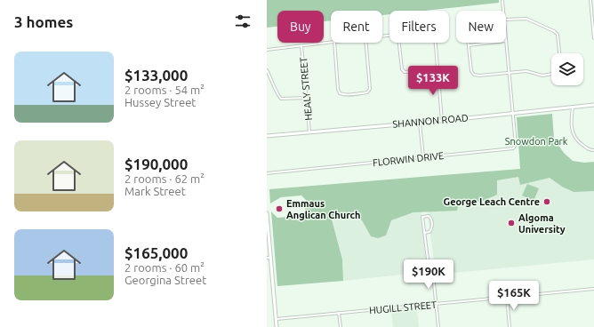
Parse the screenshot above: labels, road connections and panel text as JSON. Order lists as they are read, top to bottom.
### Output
{
  "streets": {
    "street": [
      "HEALY STREET",
      "SHANNON ROAD",
      "FLORWIN DRIVE",
      "HUGILL STREET"
    ]
  },
  "crossings": [
    ["HEALY STREET", "SHANNON ROAD"],
    ["SHANNON ROAD", "FLORWIN DRIVE"]
  ],
  "parks": ["Snowdon Park"],
  "places": ["George Leach Centre", "Emmaus Anglican Church", "Algoma University"],
  "page": {
    "heading": "3 homes",
    "chip": [
      "Buy",
      "Rent",
      "Filters",
      "New"
    ],
    "list": [
      {
        "name": "$133,000",
        "note": "2 rooms · 54 m² · Hussey Street"
      },
      {
        "name": "$190,000",
        "note": "2 rooms · 62 m² · Mark Street"
      },
      {
        "name": "$165,000",
        "note": "2 rooms · 60 m² · Georgina Street"
      }
    ],
    "price": ["$133K", "$190K", "$165K"]
  }
}
